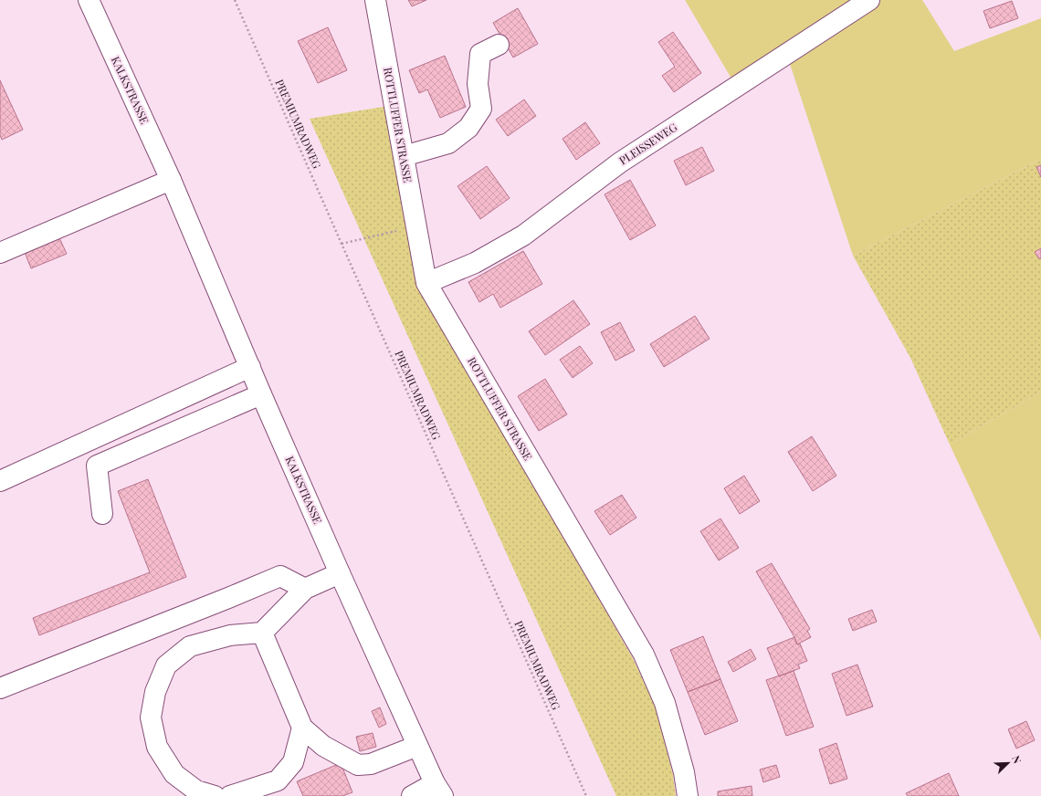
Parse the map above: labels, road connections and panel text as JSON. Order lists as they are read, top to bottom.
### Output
{
  "streets": {
    "street": ["KALKSTRASSE", "ROTTLUFFER STRASSE", "PLEISSEWEG"],
    "path": ["PREMIUMRADWEG"]
  },
  "crossings": [
    ["ROTTLUFFER STRASSE", "PLEISSEWEG"]
  ],
  "north": "top right"
}
